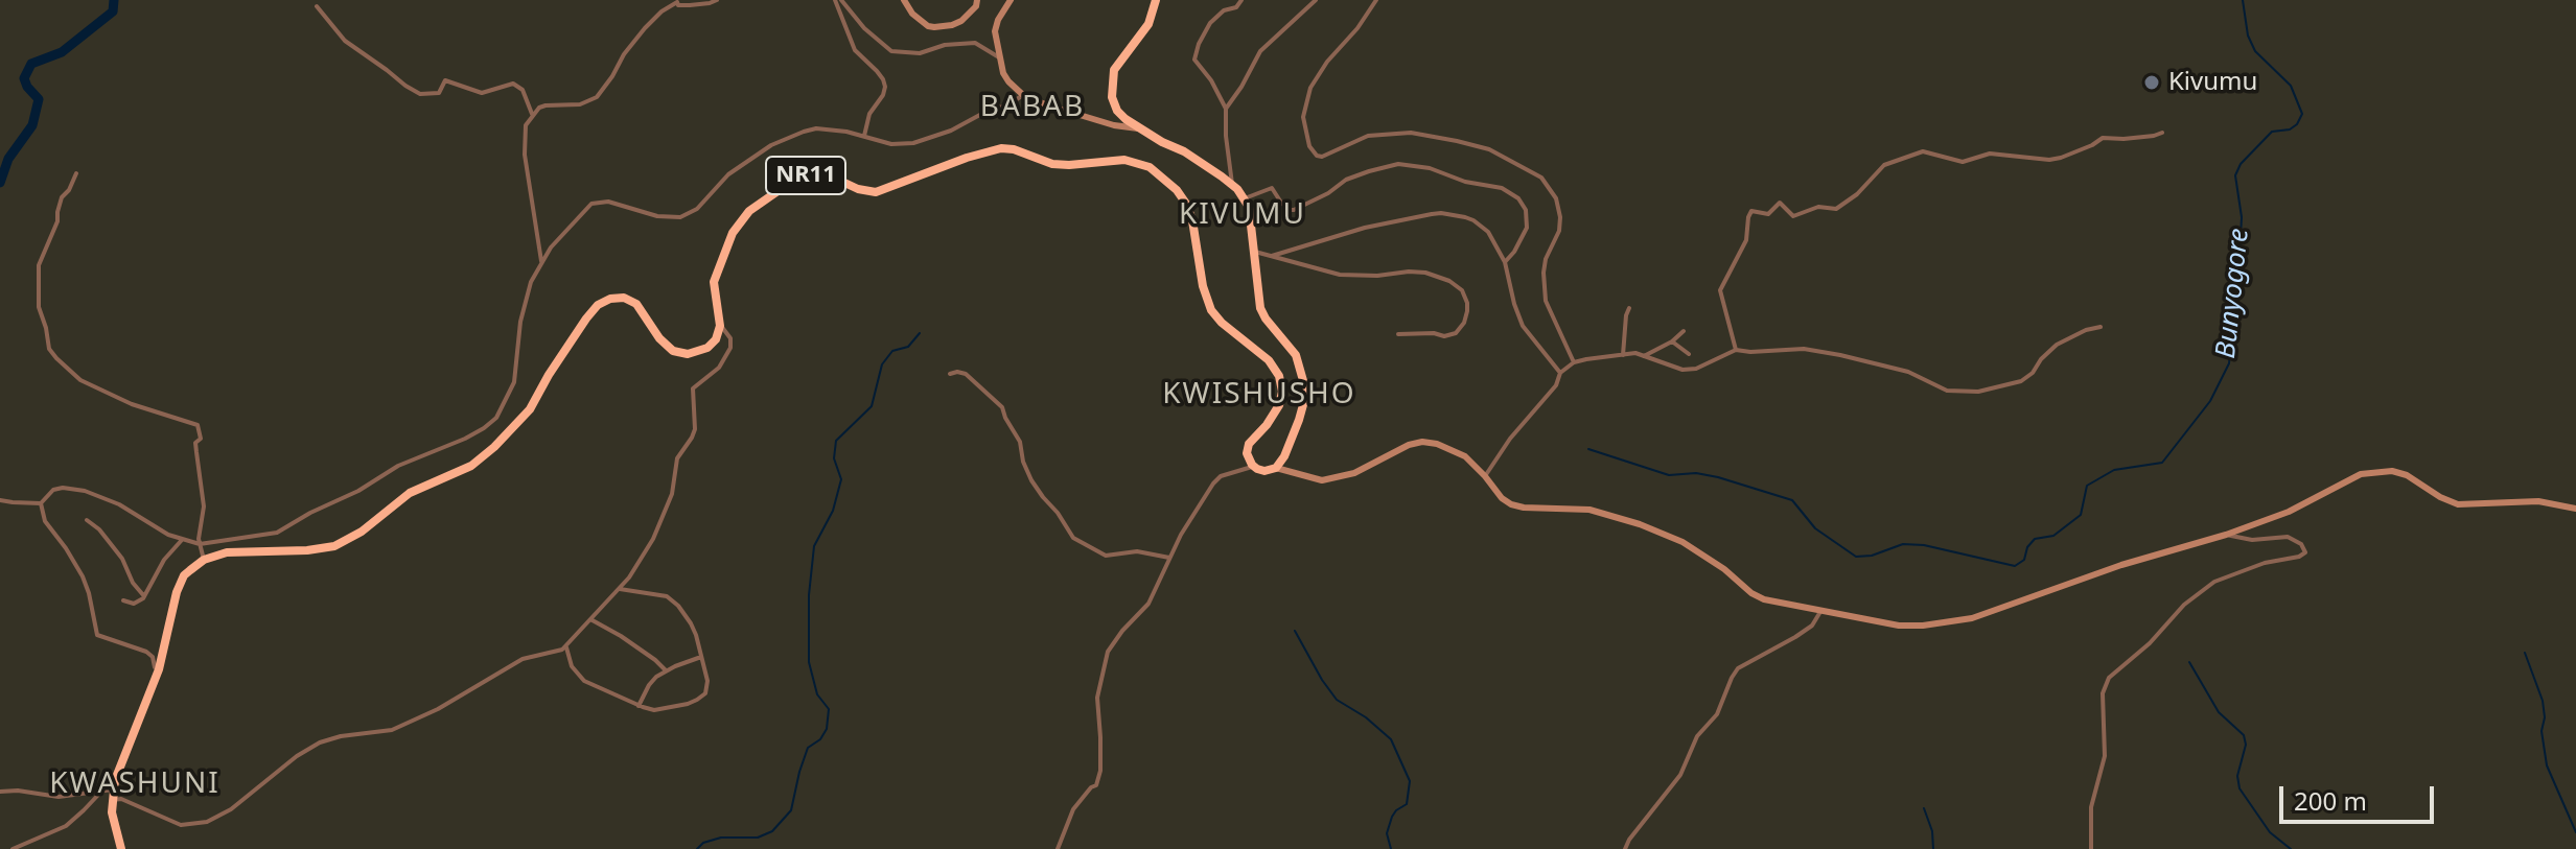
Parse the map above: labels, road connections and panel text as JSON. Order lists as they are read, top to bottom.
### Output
{
  "streets": {
    "highway": ["NR11"]
  },
  "districts": [
    "BABAB",
    "KIVUMU",
    "KWISHUSHO",
    "KWASHUNI"
  ],
  "water": ["Bunyogore"],
  "places": ["Kivumu"],
  "scale_bar": "200 m"
}
